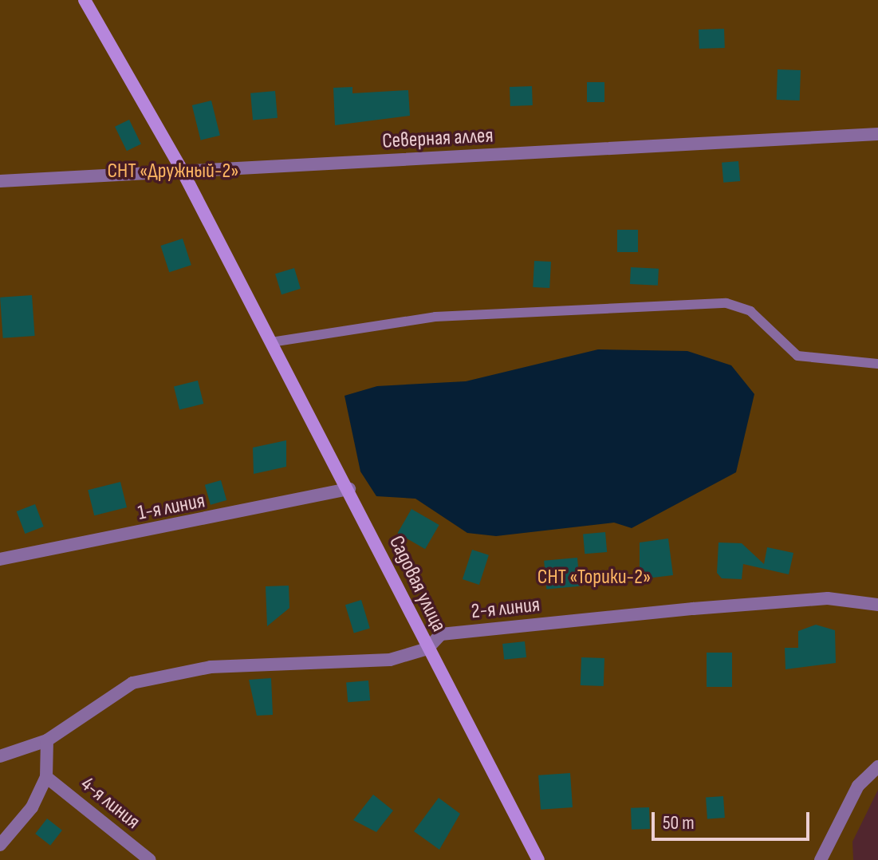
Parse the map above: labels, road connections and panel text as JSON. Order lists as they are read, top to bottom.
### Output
{
  "streets": {
    "street": [
      "Северная аллея",
      "1-я линия",
      "Садовая улица",
      "2-я линия",
      "4-я линия"
    ]
  },
  "crossings": [
    ["Северная аллея", "Садовая улица"],
    ["1-я линия", "Садовая улица"],
    ["Садовая улица", "2-я линия"]
  ],
  "parks": ["СНТ «Дружный-2»", "СНТ «Торики-2»"],
  "scale_bar": "50 m"
}
